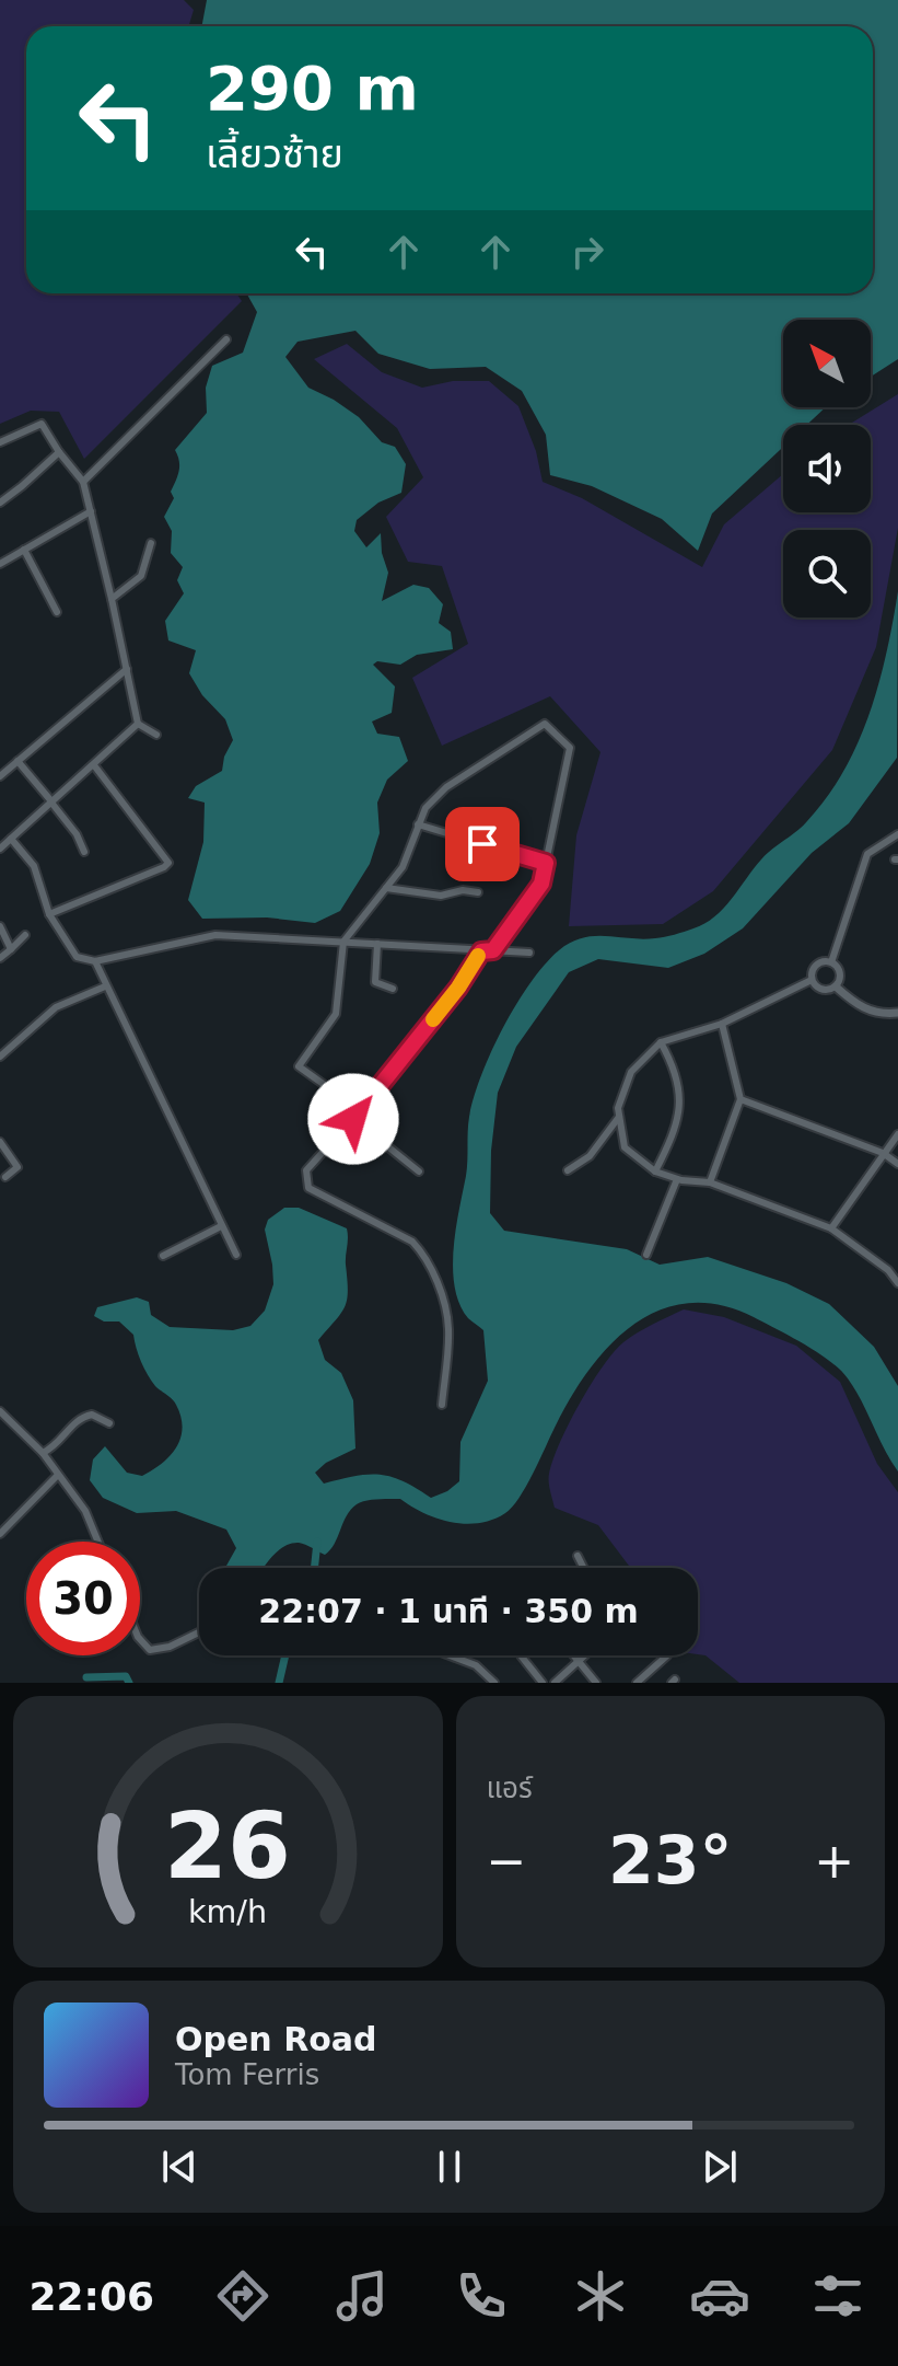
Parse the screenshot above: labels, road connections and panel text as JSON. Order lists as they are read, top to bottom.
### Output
{
  "north": "top left",
  "page": {
    "turn": ["290 m", "เลี้ยวซ้าย"],
    "limit": "30",
    "trip": "22:07 · 1 นาที · 350 m",
    "tile": "แอร์",
    "heat": ["−", "23°", "+"],
    "song": ["Open Road", "Tom Ferris"],
    "tabs": "22:06",
    "gauge": ["26", "km/h"]
  }
}
